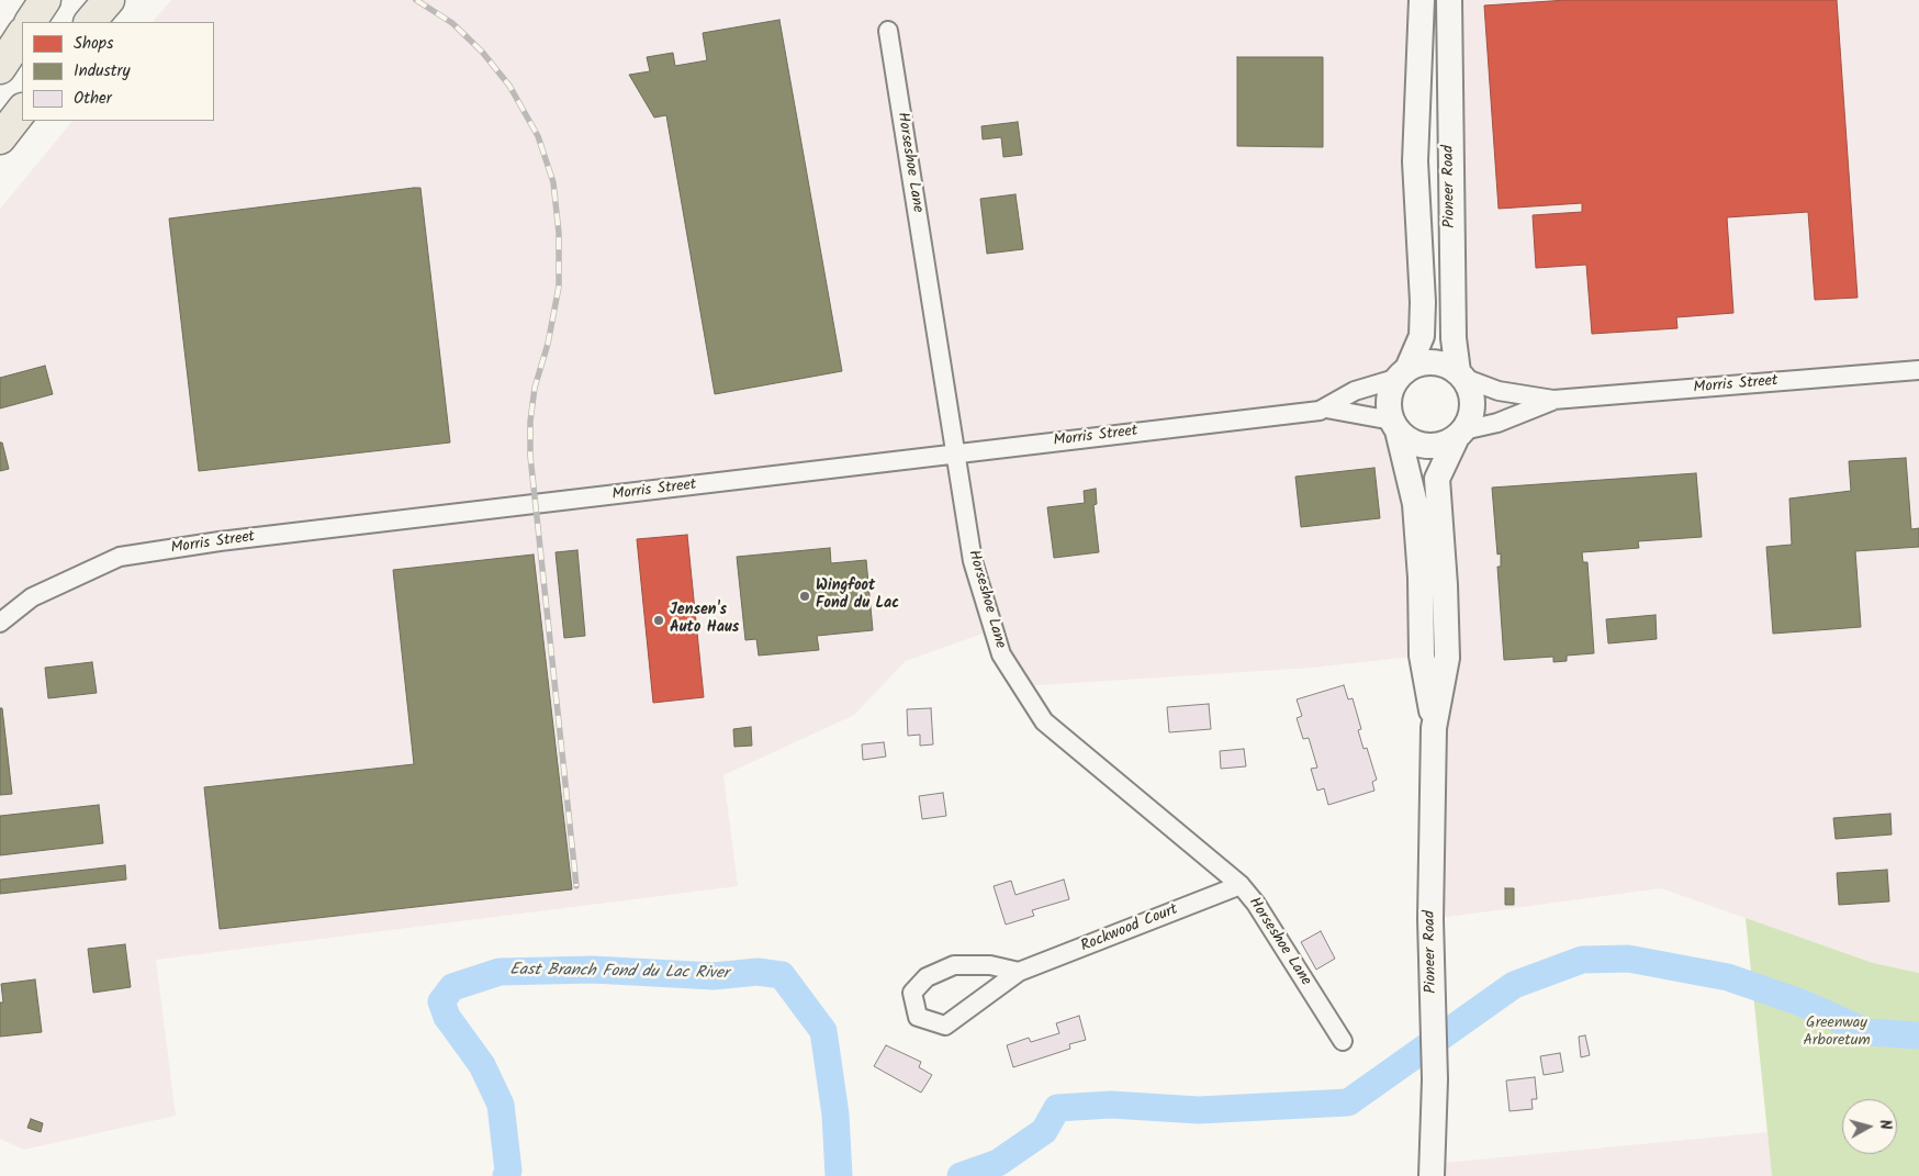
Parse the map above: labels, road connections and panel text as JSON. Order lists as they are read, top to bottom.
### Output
{
  "streets": {
    "main road": ["Pioneer Road"],
    "street": ["Horseshoe Lane", "Morris Street", "Rockwood Court"]
  },
  "crossings": [
    ["Horseshoe Lane", "Morris Street"],
    ["Horseshoe Lane", "Rockwood Court"],
    ["Pioneer Road", "Morris Street"]
  ],
  "water": ["East Branch Fond du Lac River"],
  "parks": ["Greenway Arboretum"],
  "places": ["Wingfoot Fond du Lac", "Jensen's Auto Haus"],
  "legend": ["Shops", "Industry", "Other"],
  "north": "right"
}
